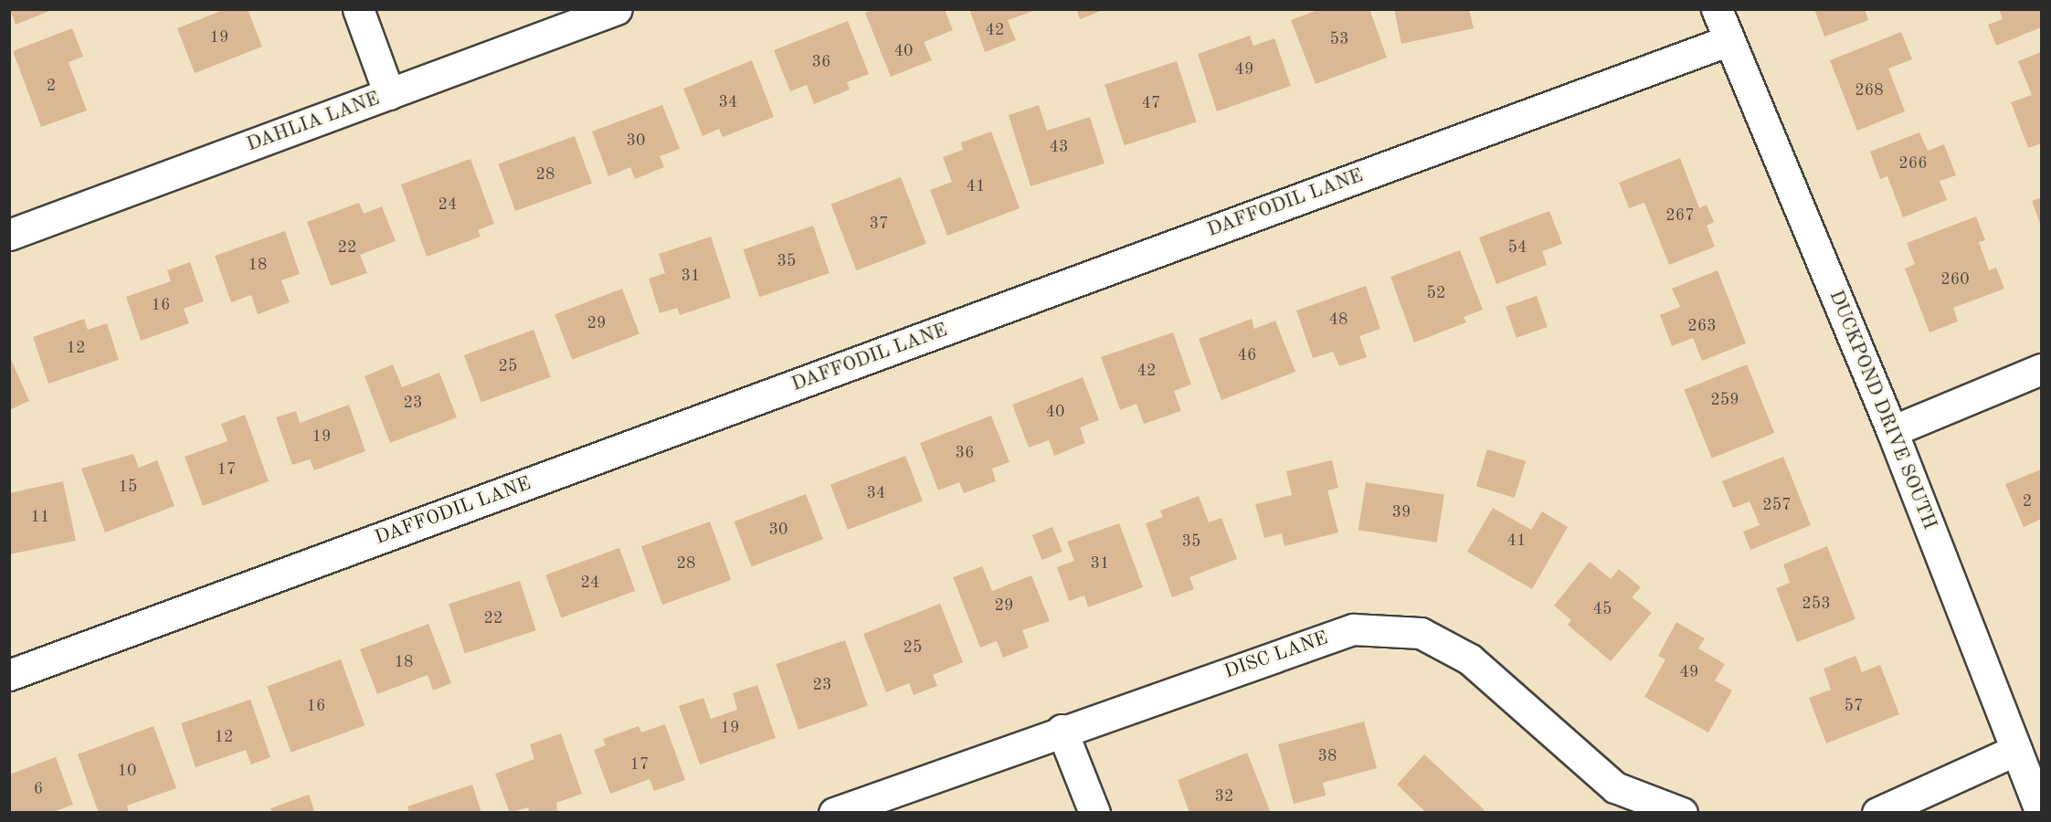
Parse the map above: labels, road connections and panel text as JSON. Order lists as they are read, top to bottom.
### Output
{
  "streets": {
    "street": [
      "DAHLIA LANE",
      "DAFFODIL LANE",
      "DUCKPOND DRIVE SOUTH",
      "DISC LANE"
    ]
  },
  "crossings": [
    ["DAFFODIL LANE", "DUCKPOND DRIVE SOUTH"]
  ],
  "house_numbers": [
    "42",
    "19",
    "53",
    "40",
    "36",
    "49",
    "2",
    "268",
    "34",
    "47",
    "30",
    "43",
    "266",
    "28",
    "41",
    "24",
    "267",
    "37",
    "22",
    "54",
    "35",
    "18",
    "31",
    "260",
    "52",
    "16",
    "48",
    "29",
    "263",
    "12",
    "46",
    "25",
    "42",
    "259",
    "23",
    "40",
    "19",
    "36",
    "17",
    "15",
    "34",
    "2",
    "257",
    "39",
    "11",
    "30",
    "41",
    "35",
    "28",
    "31",
    "24",
    "253",
    "29",
    "45",
    "22",
    "25",
    "18",
    "49",
    "23",
    "16",
    "57",
    "19",
    "12",
    "38",
    "17",
    "10",
    "6",
    "32"
  ]
}
